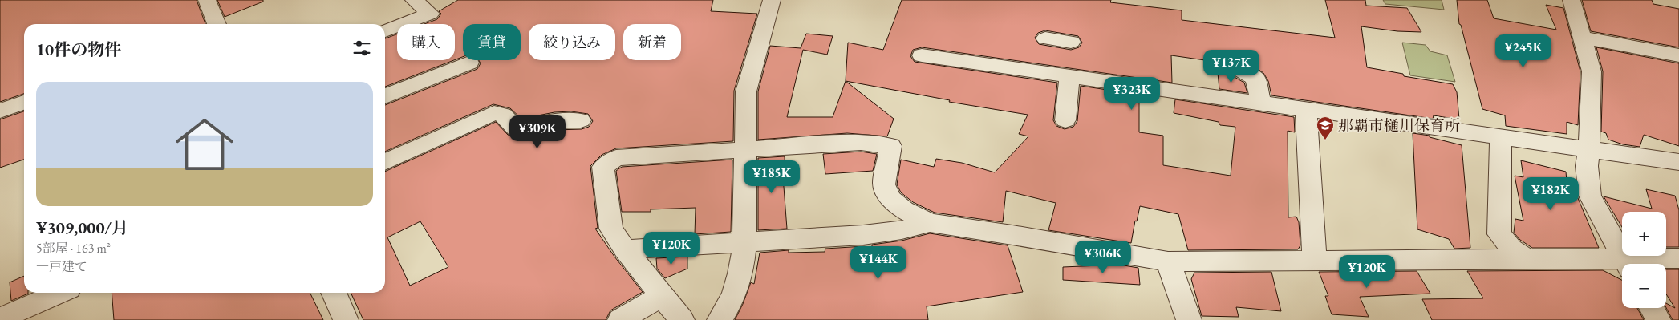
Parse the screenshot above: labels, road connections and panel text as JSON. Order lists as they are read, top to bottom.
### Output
{
  "places": {
    "school or university": ["那覇市樋川保育所"]
  },
  "page": {
    "chip": [
      "購入",
      "賃貸",
      "絞り込み",
      "新着"
    ],
    "heading": "10件の物件",
    "price": [
      "¥245K",
      "¥137K",
      "¥323K",
      "¥309K",
      "¥185K",
      "¥182K",
      "¥120K",
      "¥306K",
      "¥144K",
      "¥120K"
    ],
    "list": [
      {
        "name": "¥309,000/月",
        "note": "5部屋 · 163 m² · 一戸建て"
      }
    ],
    "map_buttons": ["+", "−"]
  }
}
